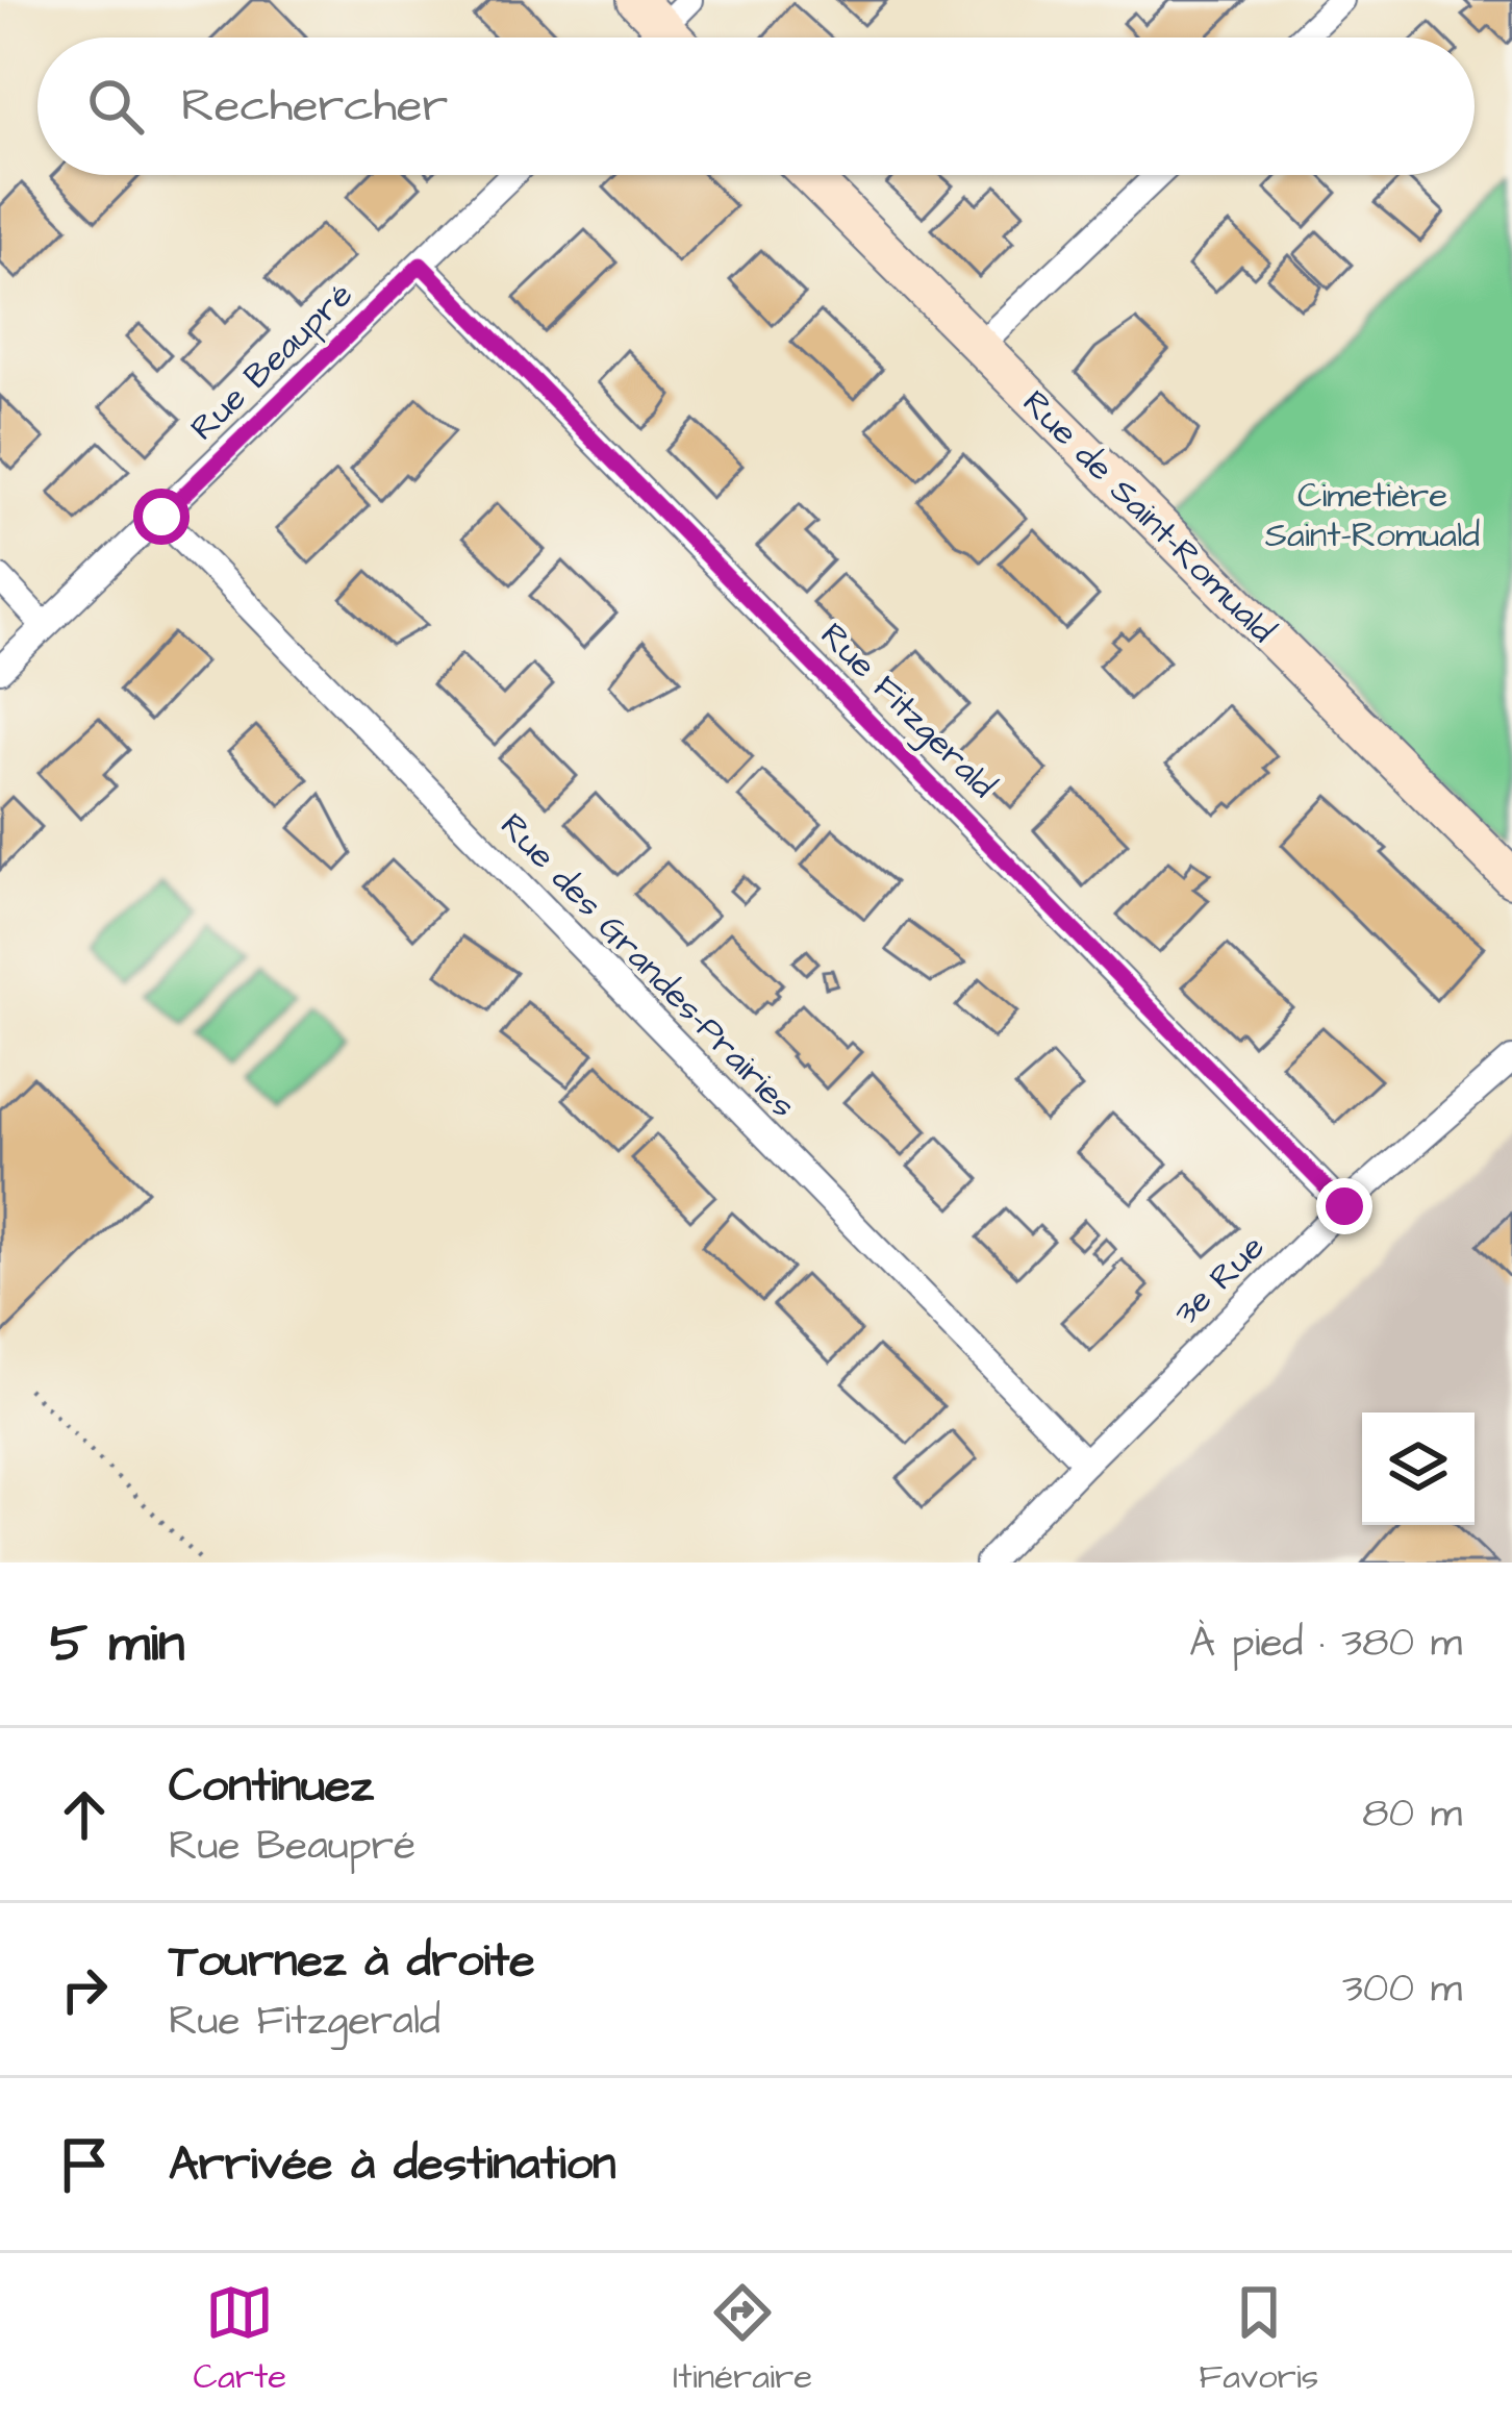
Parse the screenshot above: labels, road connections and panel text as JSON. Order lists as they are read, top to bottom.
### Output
{
  "streets": {
    "street": [
      "Rue Beaupré",
      "Rue de Saint-Romuald",
      "Rue Fitzgerald",
      "Rue des Grandes-Prairies",
      "3e Rue"
    ]
  },
  "crossings": [
    ["Rue Beaupré", "Rue Fitzgerald"],
    ["Rue Beaupré", "Rue des Grandes-Prairies"],
    ["Rue Fitzgerald", "3e Rue"],
    ["Rue des Grandes-Prairies", "3e Rue"]
  ],
  "parks": ["Cimetière Saint-Romuald"],
  "page": {
    "search": "Rechercher",
    "heading": ["5 min", "À pied · 380 m"],
    "list": [
      ["Continuez", "Rue Beaupré", "80 m"],
      ["Tournez à droite", "Rue Fitzgerald", "300 m"],
      "Arrivée à destination"
    ],
    "nav": ["Carte", "Itinéraire", "Favoris"]
  }
}
